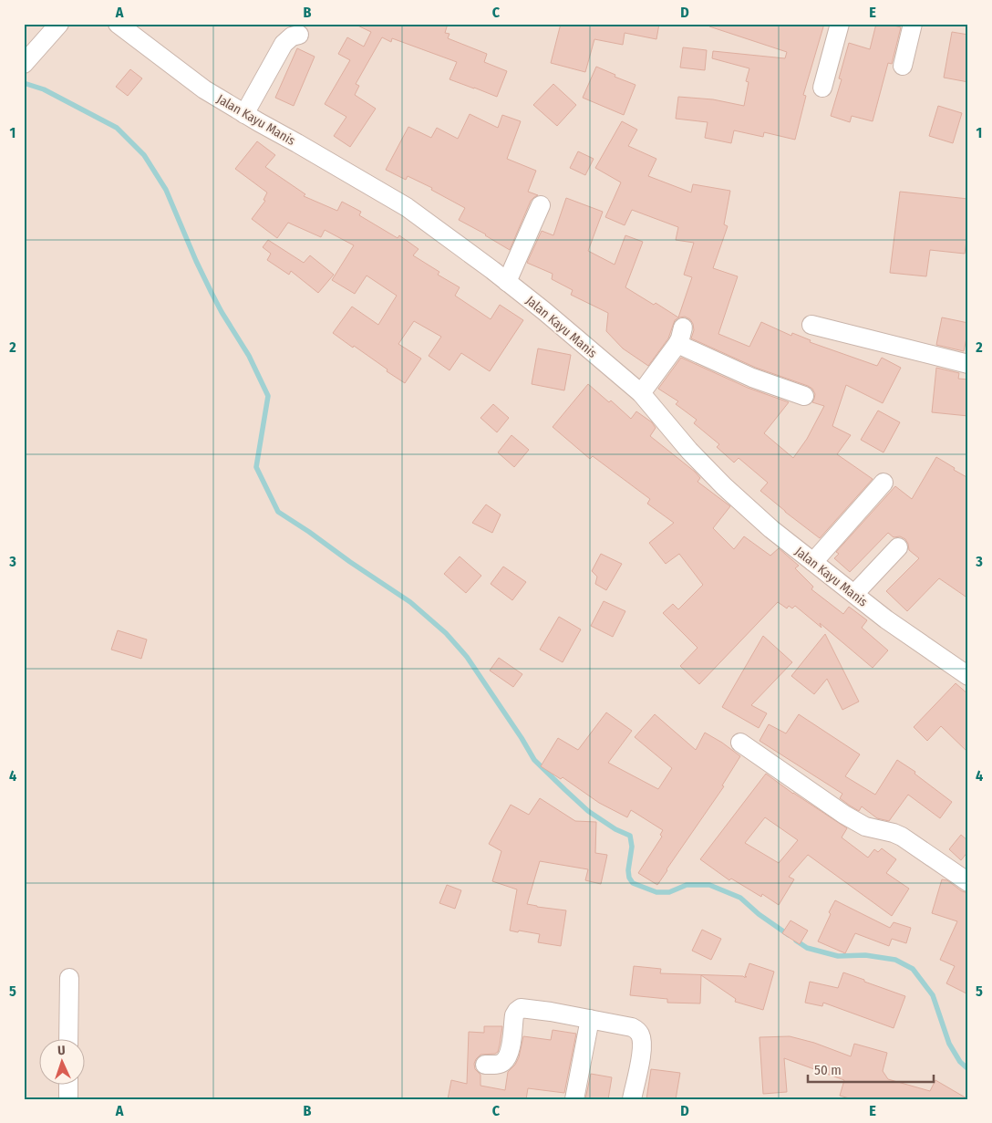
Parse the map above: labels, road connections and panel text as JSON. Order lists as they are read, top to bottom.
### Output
{
  "streets": {
    "street": ["Jalan Kayu Manis"]
  },
  "scale_bar": "50 m",
  "north": "top",
  "grid": {
    "columns": [
      "A",
      "B",
      "C",
      "D",
      "E"
    ],
    "rows": [
      "1",
      "2",
      "3",
      "4",
      "5"
    ]
  }
}
